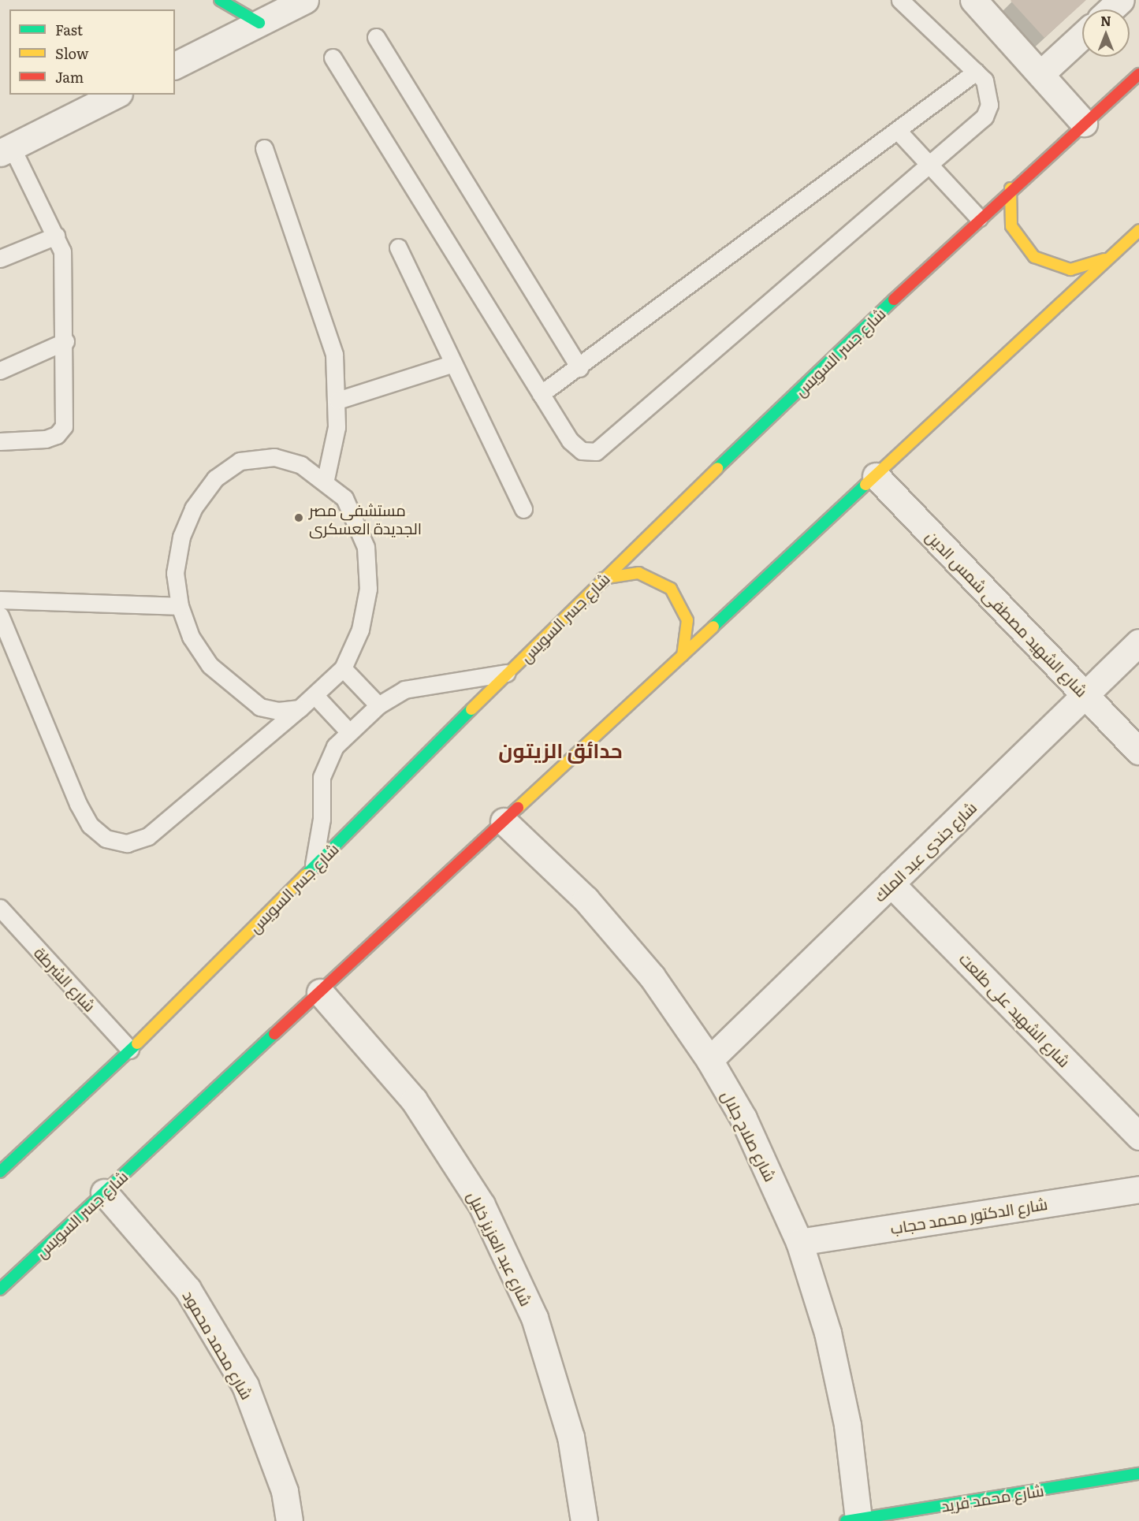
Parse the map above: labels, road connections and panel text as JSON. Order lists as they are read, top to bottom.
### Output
{
  "streets": {
    "main road": ["شارع جسر السويس", "شارع محمد فريد"],
    "street": [
      "شارع الشهيد مصطفى شمس الدين",
      "شارع جندى عبد الملك",
      "شارع الشهيد على طلعت",
      "شارع صلاح جلال",
      "شارع الدكتور محمد حجاب",
      "شارع عبد العزيز خليل",
      "شارع محمد محمود"
    ],
    "lane": ["شارع الشرطة"]
  },
  "crossings": [
    ["شارع جسر السويس", "شارع الشهيد مصطفى شمس الدين"],
    ["شارع جسر السويس", "شارع الشرطة"],
    ["شارع جسر السويس", "شارع صلاح جلال"],
    ["شارع جسر السويس", "شارع عبد العزيز خليل"],
    ["شارع جسر السويس", "شارع محمد محمود"],
    ["شارع الشهيد مصطفى شمس الدين", "شارع جندى عبد الملك"],
    ["شارع جندى عبد الملك", "شارع الشهيد على طلعت"],
    ["شارع جندى عبد الملك", "شارع صلاح جلال"],
    ["شارع صلاح جلال", "شارع الدكتور محمد حجاب"],
    ["شارع صلاح جلال", "شارع محمد فريد"]
  ],
  "districts": ["حدائق الزيتون"],
  "places": ["مستشفى مصر الجديدة العسكرى"],
  "legend": ["Fast", "Slow", "Jam"],
  "north": "top"
}
